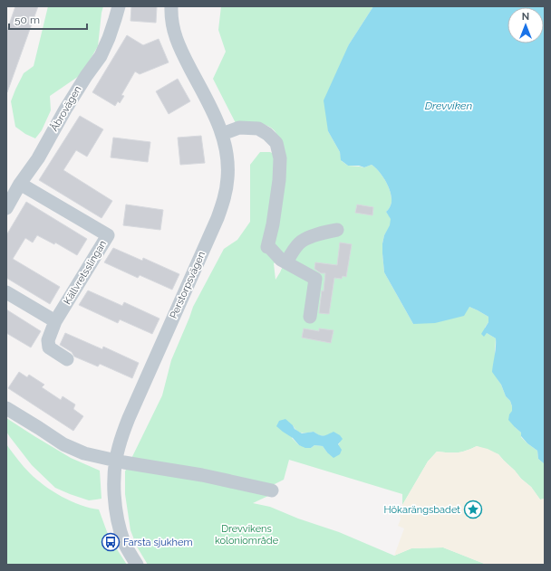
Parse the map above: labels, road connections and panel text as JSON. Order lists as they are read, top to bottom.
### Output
{
  "streets": {
    "street": ["Åbrovägen", "Källvretsslingan", "Perstorpsvägen"]
  },
  "crossings": [
    ["Åbrovägen", "Källvretsslingan"]
  ],
  "water": ["Drevviken"],
  "parks": ["Drevvikens koloniområde"],
  "places": {
    "place": ["Hökarängsbadet"],
    "bus stop": ["Farsta sjukhem"]
  },
  "scale_bar": "50 m",
  "north": "top"
}
